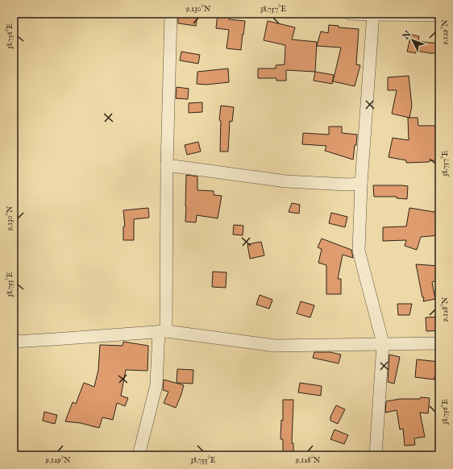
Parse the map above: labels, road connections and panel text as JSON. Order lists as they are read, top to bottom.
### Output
{
  "north": "top left",
  "coordinates": [
    "9.130°N",
    "38.757°E",
    "9.129°N",
    "38.756°E",
    "38.755°E",
    "9.128°N"
  ]
}
